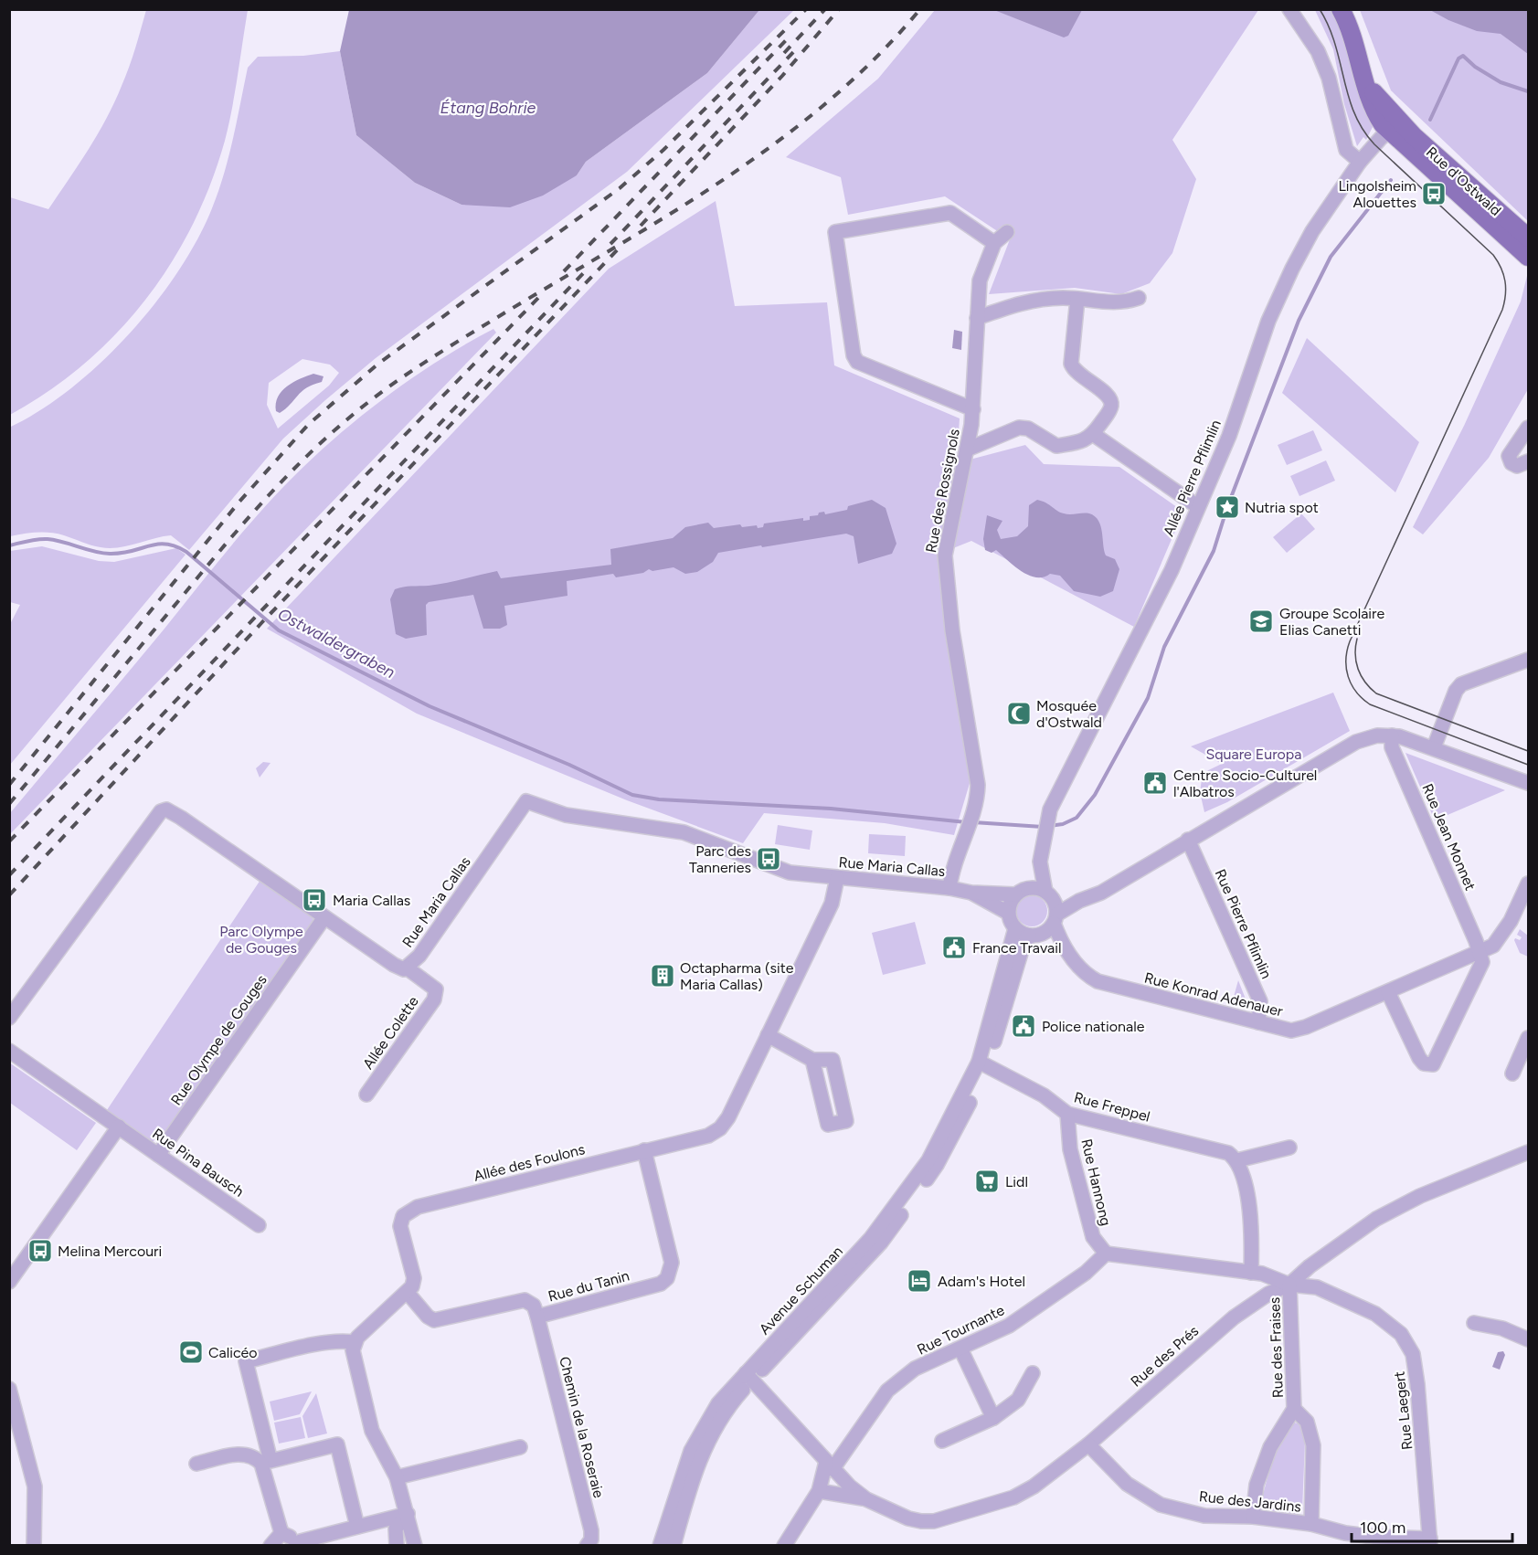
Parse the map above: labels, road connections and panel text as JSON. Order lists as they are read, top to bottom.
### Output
{
  "streets": {
    "main road": ["Rue d'Ostwald"],
    "street": [
      "Allée Pierre Pflimlin",
      "Rue des Rossignols",
      "Rue Jean Monnet",
      "Rue Maria Callas",
      "Rue Pierre Pflimlin",
      "Rue Konrad Adenauer",
      "Allée Colette",
      "Rue Olympe de Gouges",
      "Rue Freppel",
      "Rue Pina Bausch",
      "Allée des Foulons",
      "Rue Hannong",
      "Rue du Tanin",
      "Avenue Schuman",
      "Rue Tournante",
      "Rue des Fraises",
      "Rue des Prés",
      "Rue Laegert",
      "Chemin de la Roseraie",
      "Rue des Jardins"
    ]
  },
  "crossings": [
    ["Rue d'Ostwald", "Allée Pierre Pflimlin"],
    ["Allée Pierre Pflimlin", "Rue Maria Callas"],
    ["Allée Pierre Pflimlin", "Rue Konrad Adenauer"],
    ["Allée Pierre Pflimlin", "Avenue Schuman"],
    ["Rue des Rossignols", "Rue Maria Callas"],
    ["Rue Jean Monnet", "Rue Konrad Adenauer"],
    ["Rue Maria Callas", "Rue Konrad Adenauer"],
    ["Rue Maria Callas", "Allée Colette"],
    ["Rue Maria Callas", "Rue Olympe de Gouges"],
    ["Rue Maria Callas", "Allée des Foulons"],
    ["Rue Maria Callas", "Avenue Schuman"],
    ["Rue Pierre Pflimlin", "Rue Konrad Adenauer"],
    ["Rue Konrad Adenauer", "Avenue Schuman"],
    ["Rue Olympe de Gouges", "Rue Pina Bausch"],
    ["Rue Freppel", "Rue Hannong"],
    ["Rue Freppel", "Avenue Schuman"],
    ["Allée des Foulons", "Rue du Tanin"],
    ["Rue Hannong", "Rue Tournante"],
    ["Rue du Tanin", "Chemin de la Roseraie"],
    ["Avenue Schuman", "Rue des Prés"],
    ["Rue Tournante", "Rue des Prés"],
    ["Rue des Fraises", "Rue des Prés"],
    ["Rue des Fraises", "Rue Laegert"],
    ["Rue des Fraises", "Rue des Jardins"],
    ["Rue des Prés", "Rue Laegert"],
    ["Rue des Prés", "Rue des Jardins"],
    ["Rue Laegert", "Rue des Jardins"]
  ],
  "water": ["Étang Bohrie", "Ostwaldergraben"],
  "parks": ["Square Europa", "Parc Olympe de Gouges"],
  "places": {
    "bus stop": [
      "Lingolsheim Alouettes",
      "Parc des Tanneries",
      "Maria Callas",
      "Melina Mercouri"
    ],
    "place": ["Nutria spot"],
    "school or university": ["Groupe Scolaire Elias Canetti"],
    "mosque": ["Mosquée d'Ostwald"],
    "public building": ["Centre Socio-Culturel l'Albatros", "France Travail", "Police nationale"],
    "building": ["Octapharma (site Maria Callas)"],
    "supermarket": ["Lidl"],
    "hotel": ["Adam's Hotel"],
    "sports": ["Calicéo"]
  },
  "scale_bar": "100 m"
}
